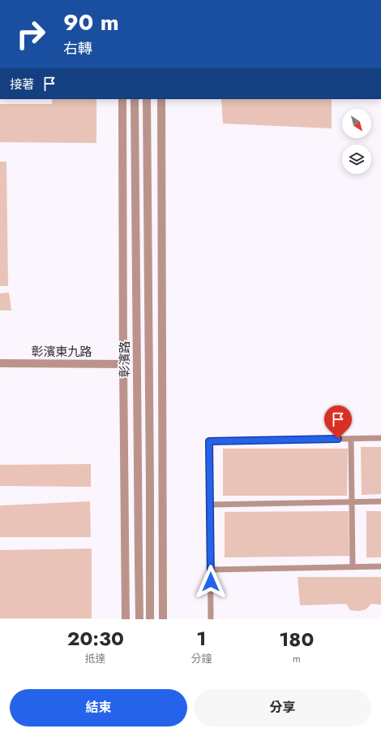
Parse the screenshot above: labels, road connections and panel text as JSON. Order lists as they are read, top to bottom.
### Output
{
  "streets": {
    "street": ["彰濱東九路", "彰濱路"]
  },
  "crossings": [
    ["彰濱東九路", "彰濱路"]
  ],
  "north": "bottom right",
  "page": {
    "turn": ["90 m", "右轉"],
    "then": "接著",
    "eta": [
      "20:30",
      "抵達",
      "1",
      "分鐘",
      "180",
      "m"
    ],
    "buttons": ["結束", "分享"]
  }
}
